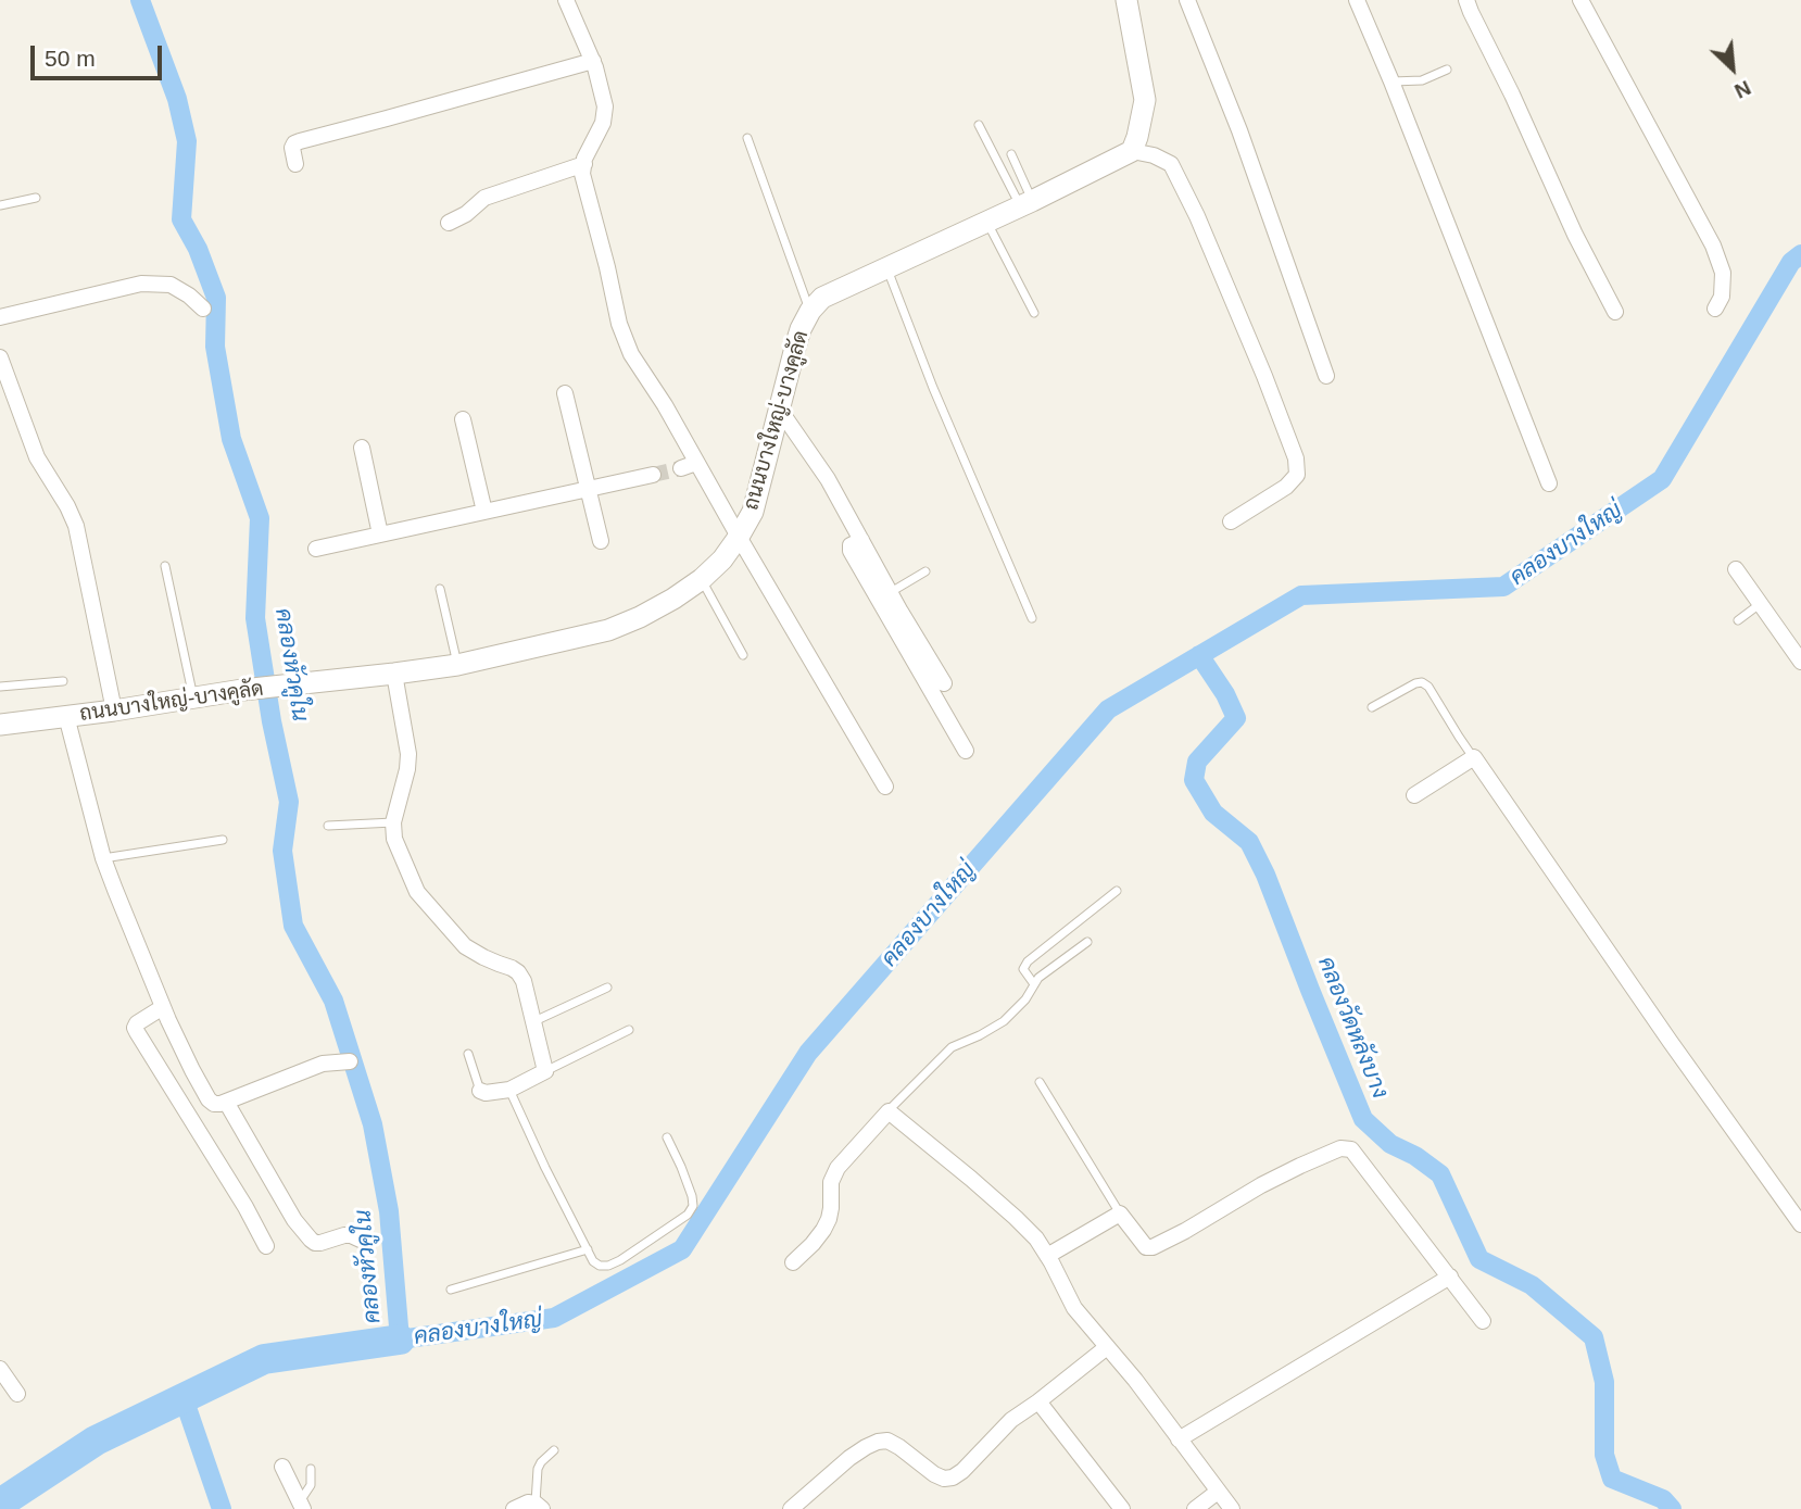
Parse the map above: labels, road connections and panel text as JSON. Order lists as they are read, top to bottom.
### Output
{
  "streets": {
    "street": ["ถนนบางใหญ่-บางคูลัด"]
  },
  "water": ["คลองบางใหญ่", "คลองหัวคูใน", "คลองวัดหลังบาง"],
  "scale_bar": "50 m",
  "north": "bottom right"
}
